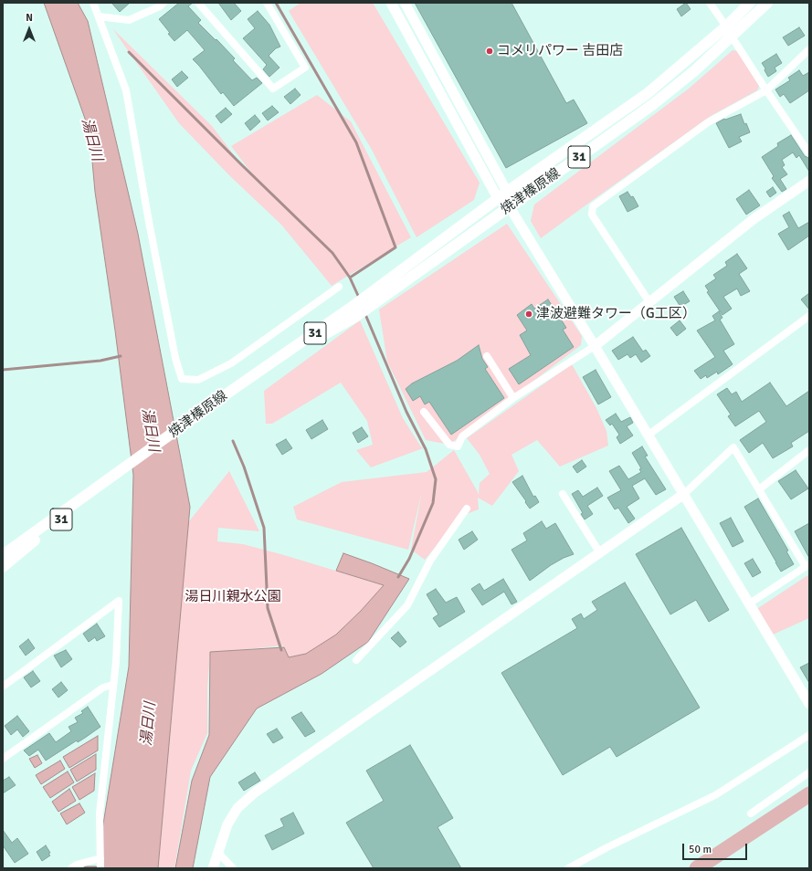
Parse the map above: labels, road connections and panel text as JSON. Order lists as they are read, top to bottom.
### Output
{
  "streets": {
    "main road": ["31", "焼津榛原線"]
  },
  "water": ["湯日川"],
  "parks": ["湯日川親水公園"],
  "places": ["コメリパワー 吉田店", "津波避難タワー（G工区）"],
  "scale_bar": "50 m",
  "north": "top"
}
